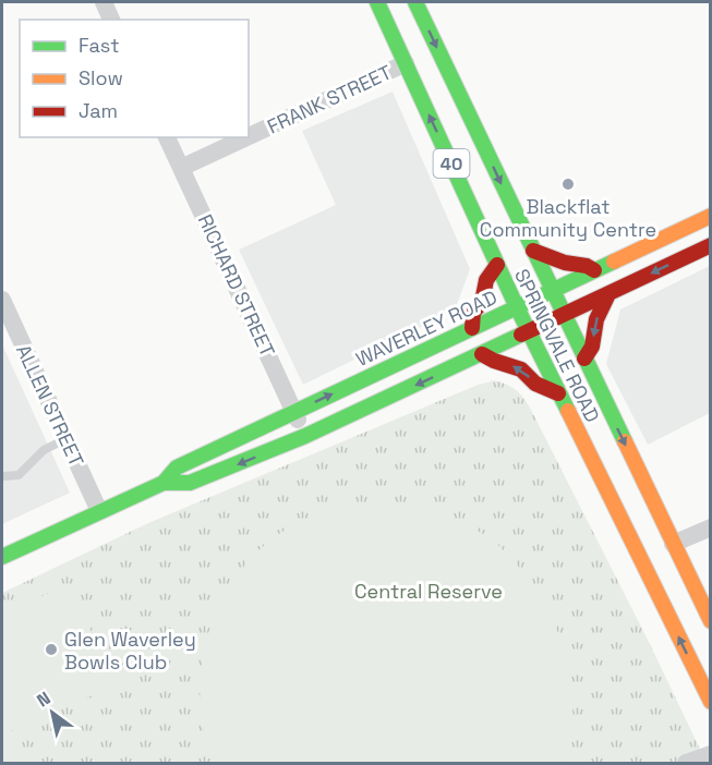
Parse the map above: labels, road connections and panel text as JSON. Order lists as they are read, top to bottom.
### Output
{
  "streets": {
    "main road": ["40", "WAVERLEY ROAD", "SPRINGVALE ROAD"],
    "street": ["FRANK STREET", "RICHARD STREET", "ALLEN STREET"]
  },
  "crossings": [
    ["FRANK STREET", "RICHARD STREET"],
    ["FRANK STREET", "SPRINGVALE ROAD"],
    ["RICHARD STREET", "WAVERLEY ROAD"],
    ["WAVERLEY ROAD", "SPRINGVALE ROAD"],
    ["WAVERLEY ROAD", "ALLEN STREET"]
  ],
  "parks": ["Central Reserve"],
  "places": ["Blackflat Community Centre", "Glen Waverley Bowls Club"],
  "legend": ["Fast", "Slow", "Jam"],
  "north": "top left"
}
